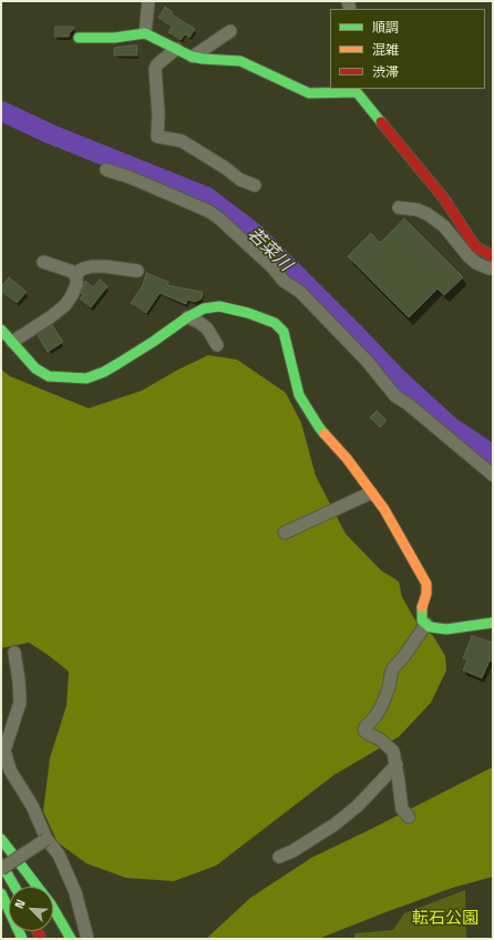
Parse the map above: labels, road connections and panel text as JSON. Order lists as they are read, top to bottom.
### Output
{
  "water": ["若菜川"],
  "parks": ["転石公園"],
  "legend": ["順調", "混雑", "渋滞"],
  "north": "top left"
}
